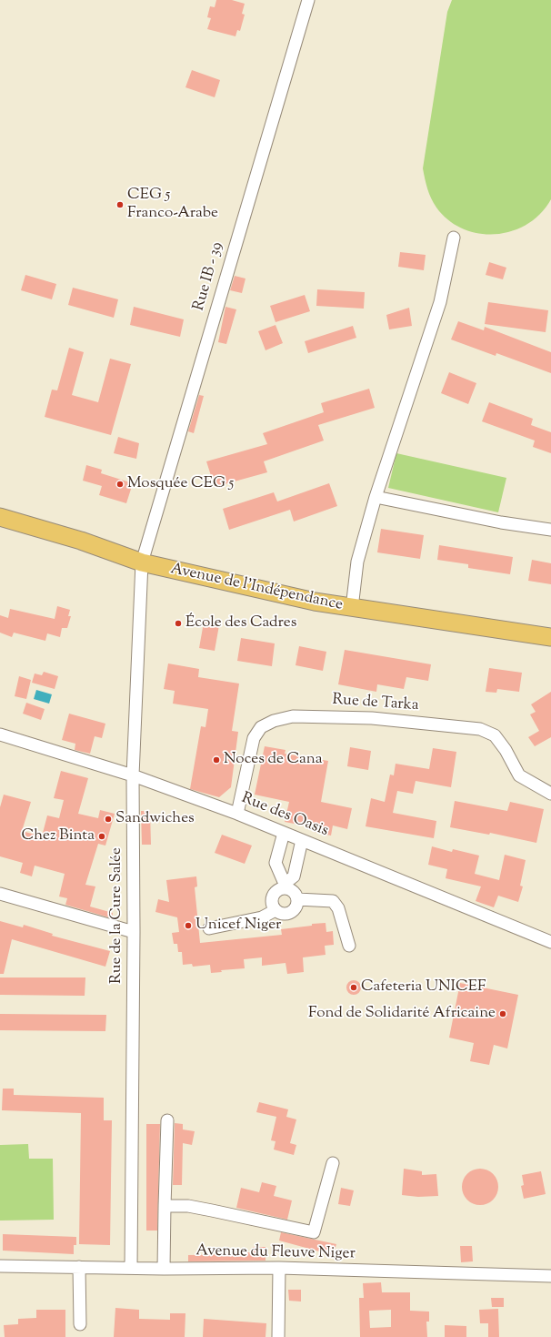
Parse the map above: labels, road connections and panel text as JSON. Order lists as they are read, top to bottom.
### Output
{
  "streets": {
    "highway": ["Avenue de l'Indépendance"],
    "street": [
      "Rue IB - 39",
      "Rue de Tarka",
      "Rue des Oasis",
      "Rue de la Cure Salée",
      "Avenue du Fleuve Niger"
    ]
  },
  "crossings": [
    ["Rue IB - 39", "Avenue de l'Indépendance"],
    ["Rue IB - 39", "Rue de la Cure Salée"],
    ["Avenue de l'Indépendance", "Rue de la Cure Salée"],
    ["Rue de Tarka", "Rue des Oasis"],
    ["Rue des Oasis", "Rue de la Cure Salée"],
    ["Rue de la Cure Salée", "Avenue du Fleuve Niger"]
  ],
  "places": [
    "CEG 5 Franco-Arabe",
    "Mosquée CEG 5",
    "École des Cadres",
    "Noces de Cana",
    "Sandwiches",
    "Chez Binta",
    "Unicef Niger",
    "Cafeteria UNICEF",
    "Fond de Solidarité Africaine"
  ]
}
